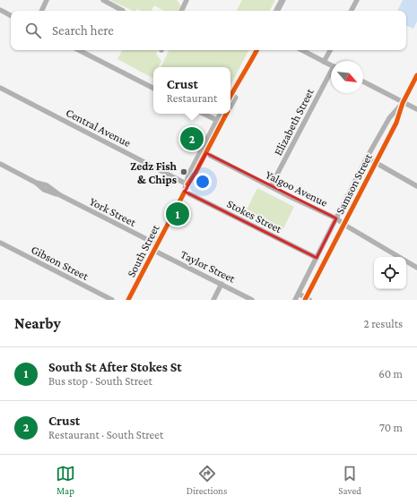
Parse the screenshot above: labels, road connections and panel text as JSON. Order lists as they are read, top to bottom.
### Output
{
  "streets": {
    "main road": ["South Street"],
    "street": [
      "Elizabeth Street",
      "Central Avenue",
      "Samson Street",
      "Yalgoo Avenue",
      "York Street",
      "Stokes Street",
      "Gibson Street",
      "Taylor Street"
    ]
  },
  "crossings": [
    ["Elizabeth Street", "Yalgoo Avenue"],
    ["Central Avenue", "South Street"],
    ["Samson Street", "Yalgoo Avenue"],
    ["Samson Street", "Stokes Street"],
    ["Yalgoo Avenue", "South Street"],
    ["York Street", "South Street"],
    ["York Street", "Taylor Street"],
    ["Stokes Street", "South Street"],
    ["South Street", "Taylor Street"]
  ],
  "places": ["Zedz Fish & Chips"],
  "north": "bottom right",
  "page": {
    "search": "Search here",
    "popup": ["Crust", "Restaurant"],
    "pins": ["2", "1"],
    "heading": ["Nearby", "2 results"],
    "list": [
      {
        "mark": "1",
        "name": "South St After Stokes St",
        "note": "Bus stop · South Street",
        "value": "60 m"
      },
      {
        "mark": "2",
        "name": "Crust",
        "note": "Restaurant · South Street",
        "value": "70 m"
      }
    ],
    "nav": ["Map", "Directions", "Saved"]
  }
}
